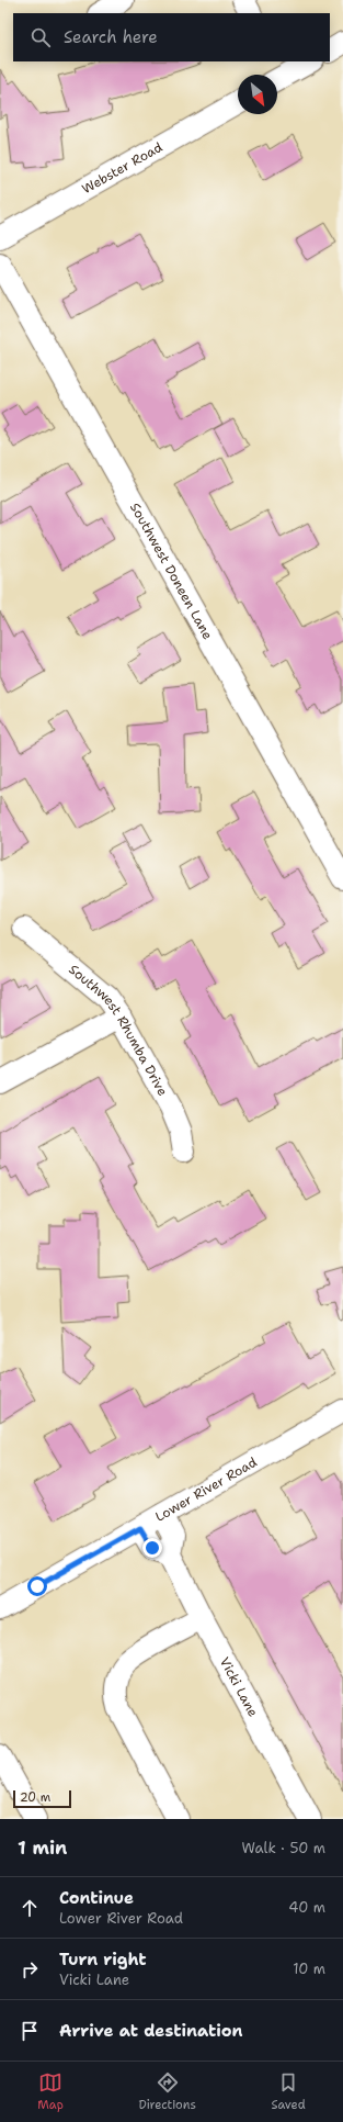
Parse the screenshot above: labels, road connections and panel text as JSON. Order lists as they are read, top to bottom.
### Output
{
  "streets": {
    "street": [
      "Webster Road",
      "Southwest Doneen Lane",
      "Southwest Rhumba Drive",
      "Lower River Road",
      "Vicki Lane"
    ]
  },
  "scale_bar": "20 m",
  "north": "bottom right",
  "page": {
    "search": "Search here",
    "scale": "20 m",
    "heading": ["1 min", "Walk · 50 m"],
    "list": [
      ["Continue", "Lower River Road", "40 m"],
      ["Turn right", "Vicki Lane", "10 m"],
      "Arrive at destination"
    ],
    "nav": ["Map", "Directions", "Saved"]
  }
}
